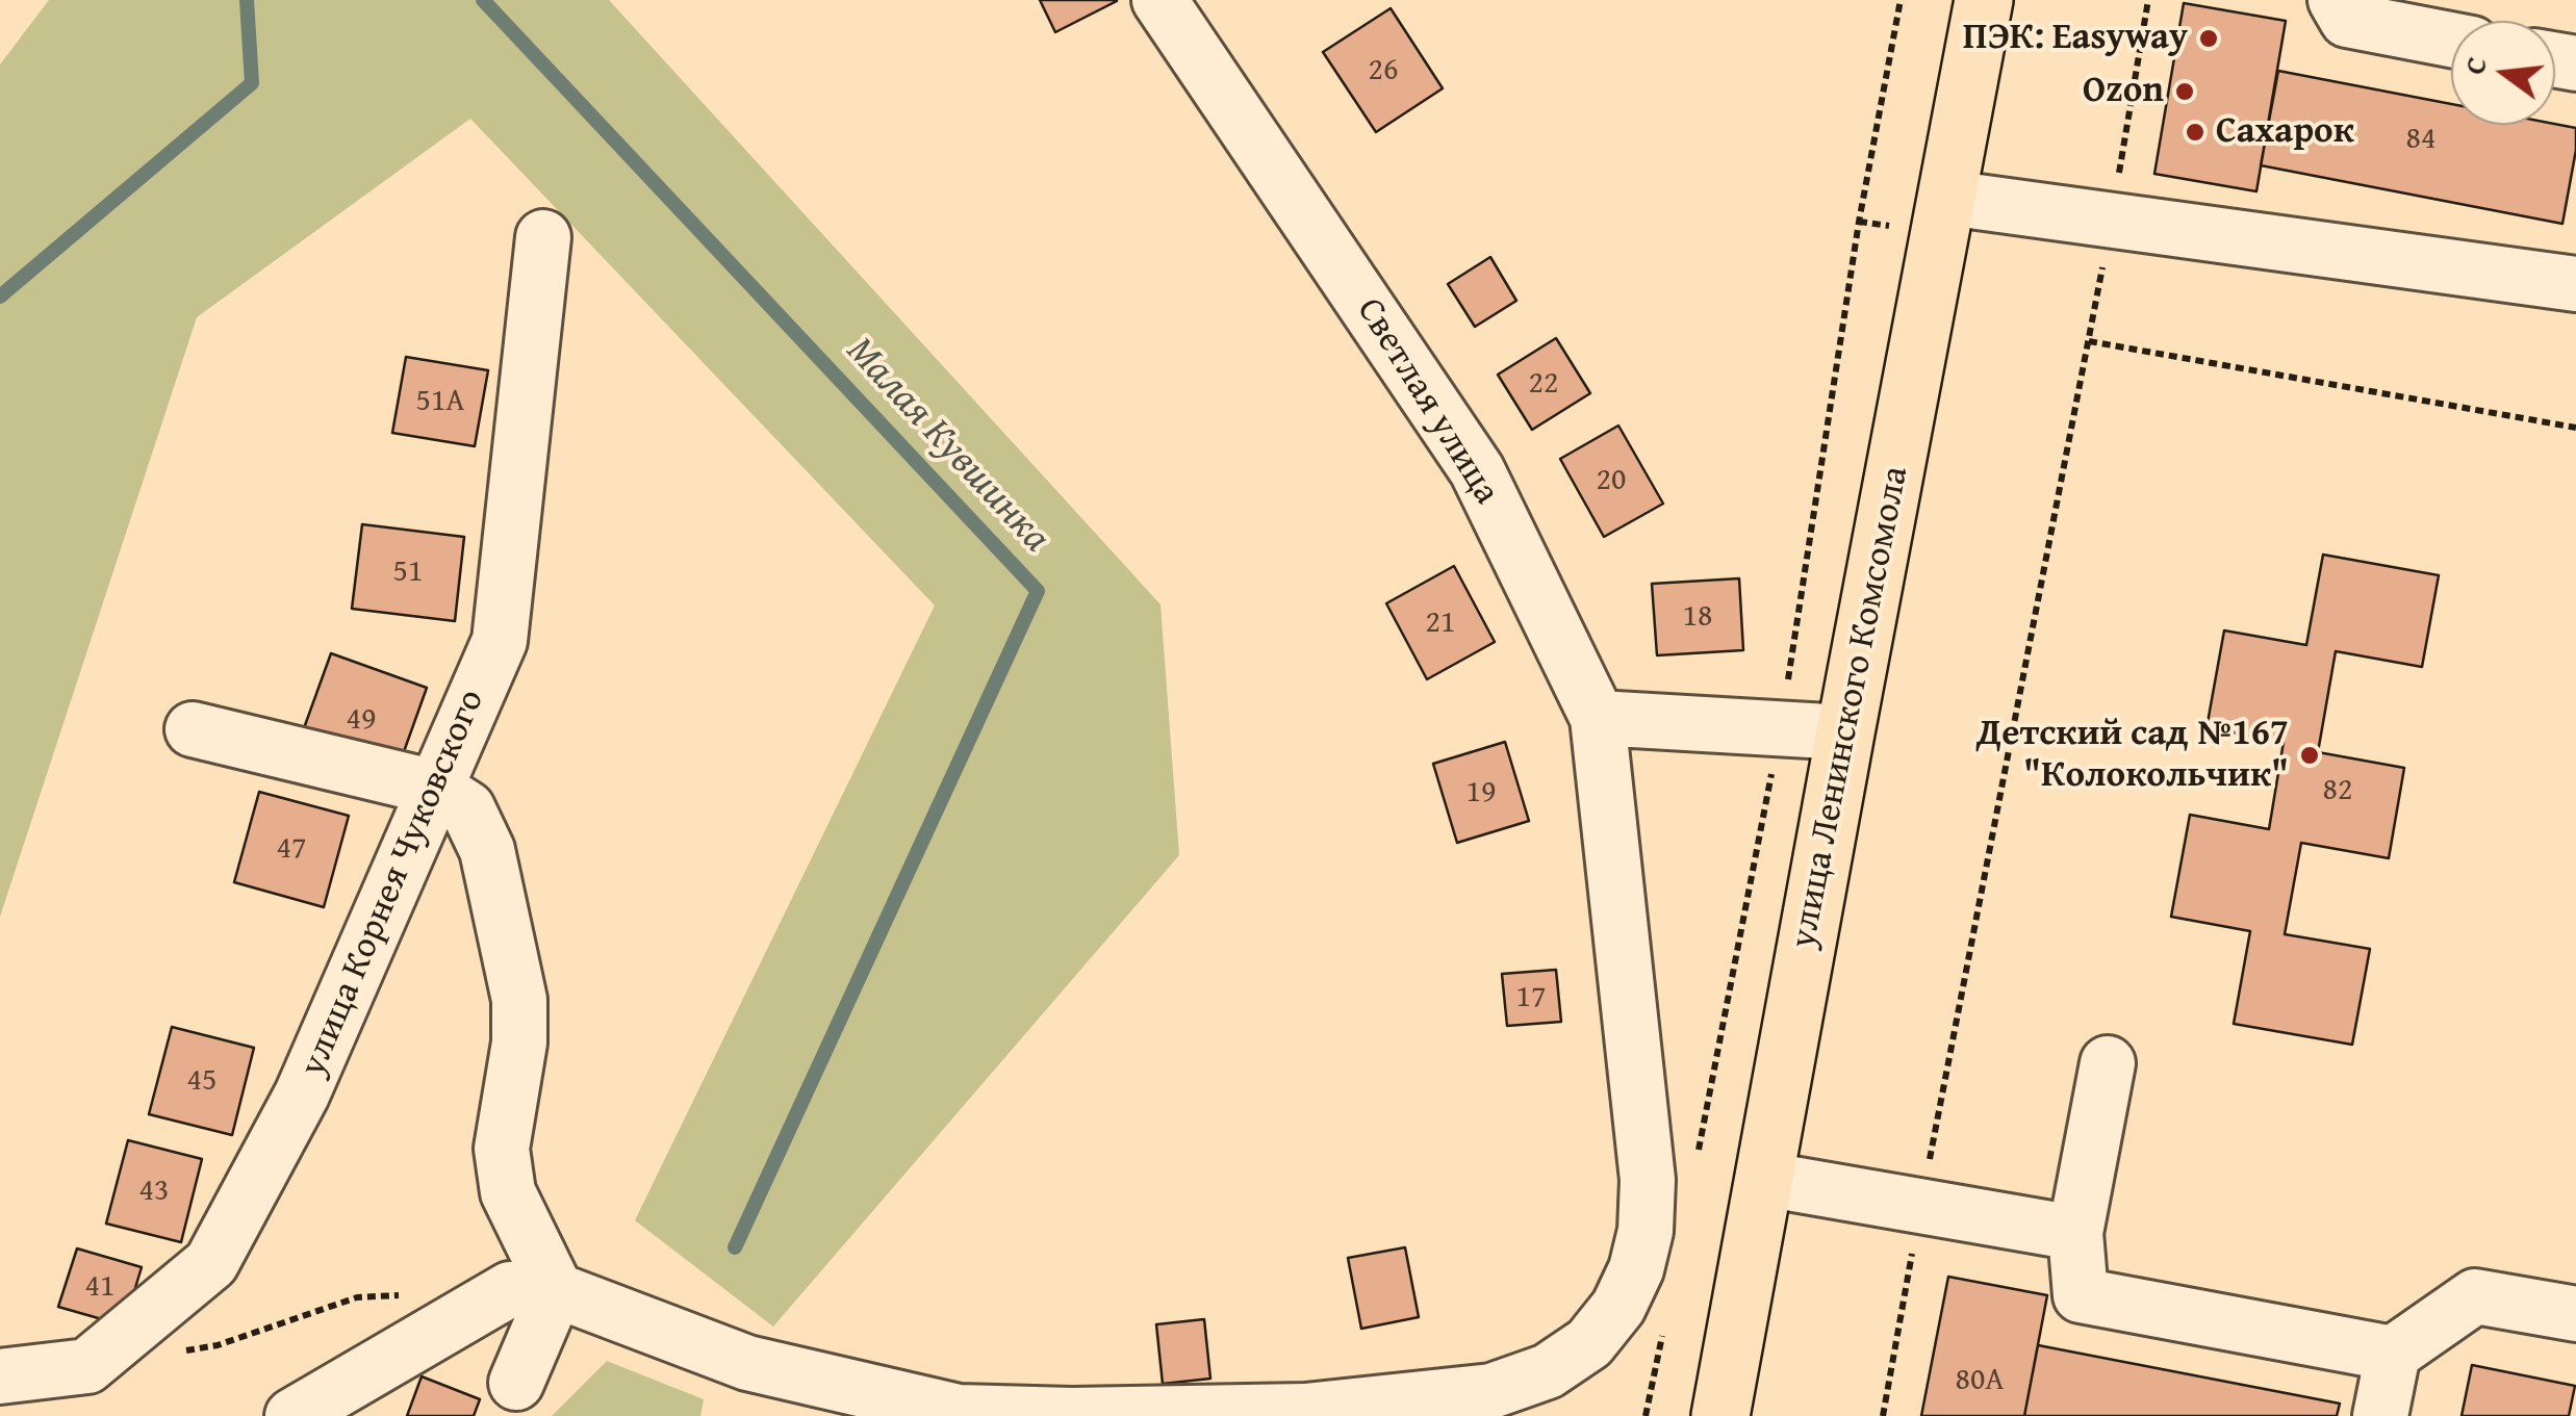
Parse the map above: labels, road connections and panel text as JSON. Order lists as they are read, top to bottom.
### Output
{
  "streets": {
    "main road": ["улица Ленинского Комсомола"],
    "street": ["Светлая улица", "улица Корнея Чуковского"]
  },
  "water": ["Малая Кувшинка"],
  "places": [
    "ПЭК: Easyway",
    "Ozon",
    "Сахарок",
    "Детский сад №167 \"Колокольчик\""
  ],
  "house_numbers": [
    "26",
    "84",
    "22",
    "51А",
    "20",
    "51",
    "18",
    "21",
    "49",
    "82",
    "19",
    "47",
    "17",
    "45",
    "43",
    "41",
    "80А"
  ],
  "north": "left"
}
